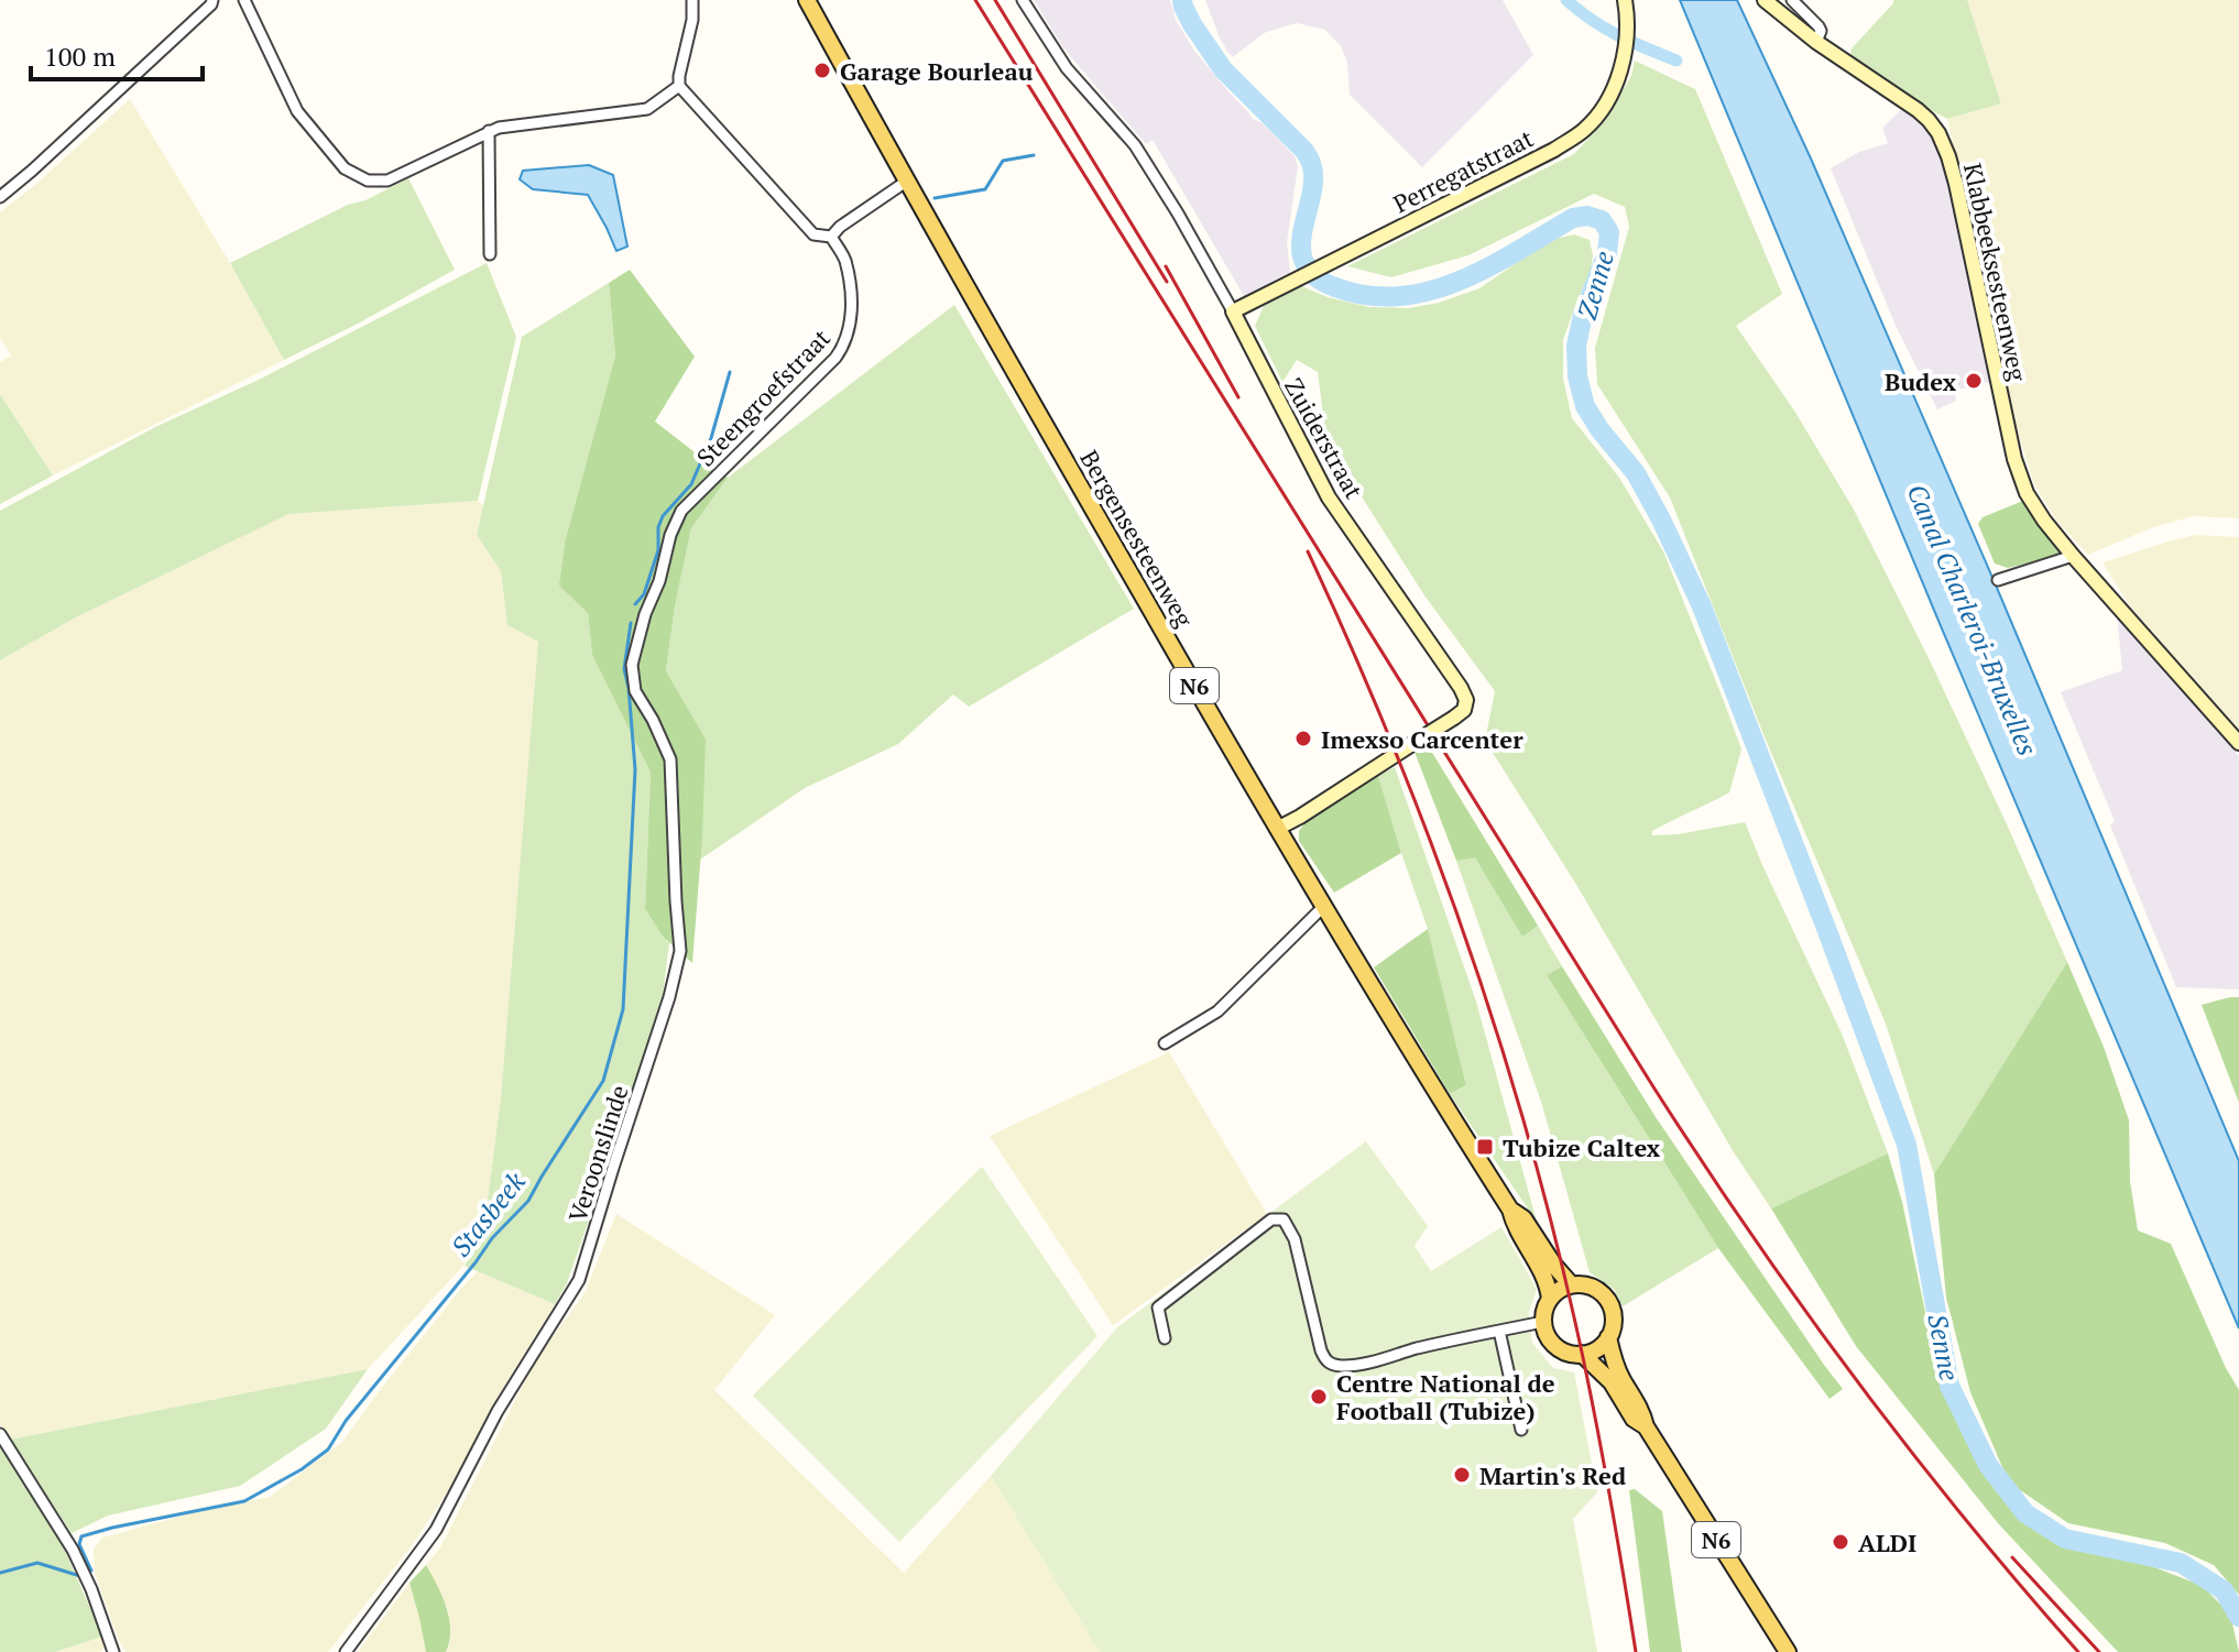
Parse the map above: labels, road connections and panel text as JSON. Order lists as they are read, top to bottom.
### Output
{
  "streets": {
    "main road": ["Bergensesteenweg", "N6"],
    "street": [
      "Perregatstraat",
      "Klabbeeksesteenweg",
      "Steengroefstraat",
      "Zuiderstraat",
      "Veroonslinde"
    ]
  },
  "crossings": [
    ["Perregatstraat", "Zuiderstraat"],
    ["Steengroefstraat", "Veroonslinde"],
    ["Zuiderstraat", "Bergensesteenweg"],
    ["Bergensesteenweg", "N6"]
  ],
  "water": [
    "Zenne",
    "Canal Charleroi-Bruxelles",
    "Stasbeek",
    "Senne"
  ],
  "places": {
    "other": [
      "Garage Bourleau",
      "Budex",
      "Imexso Carcenter",
      "Centre National de Football (Tubize)",
      "Martin's Red",
      "ALDI"
    ],
    "transit": ["Tubize Caltex"]
  },
  "scale_bar": "100 m"
}
